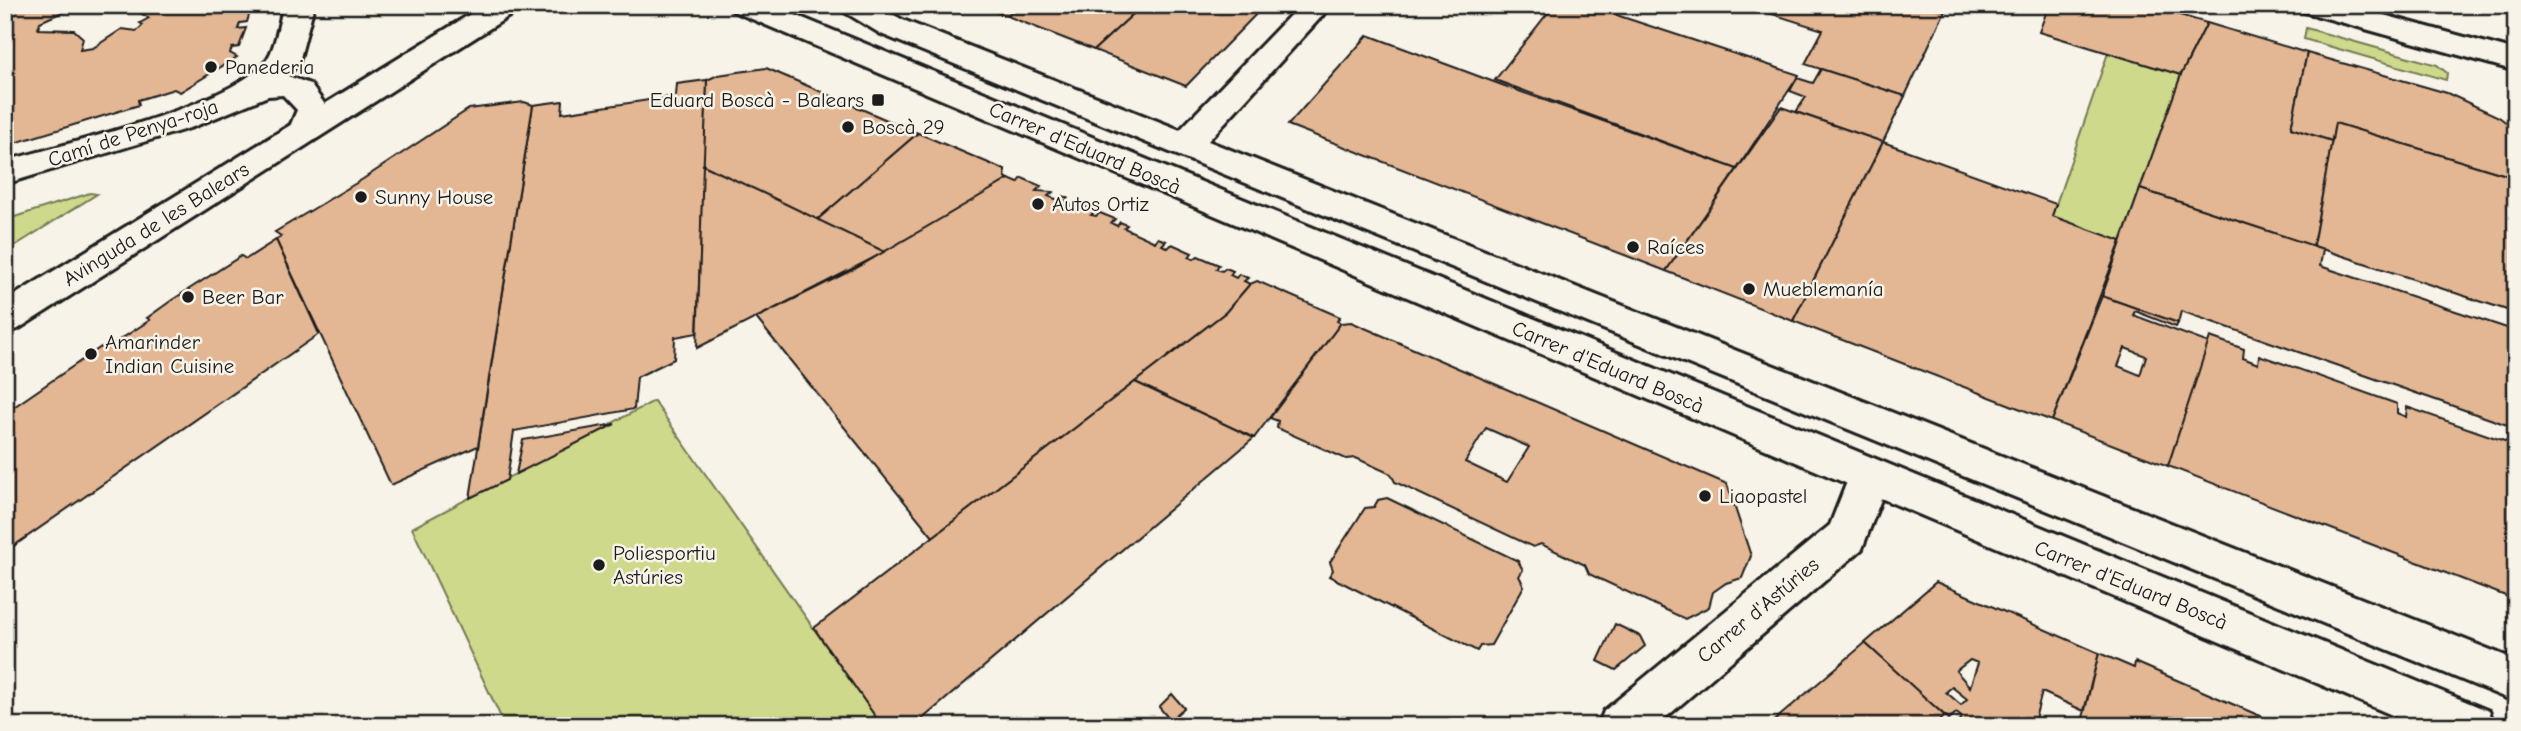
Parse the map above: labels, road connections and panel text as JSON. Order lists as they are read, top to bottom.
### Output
{
  "streets": {
    "main road": [
      "Camí de Penya-roja",
      "Carrer d'Eduard Boscà",
      "Avinguda de les Balears",
      "Carrer d'Astúries"
    ]
  },
  "crossings": [
    ["Carrer d'Eduard Boscà", "Carrer d'Astúries"]
  ],
  "places": {
    "other": [
      "Panederia",
      "Boscà 29",
      "Sunny House",
      "Autos Ortiz",
      "Raíces",
      "Mueblemanía",
      "Beer Bar",
      "Amarinder Indian Cuisine",
      "Liaopastel",
      "Poliesportiu Astúries"
    ],
    "transit": ["Eduard Boscà - Balears"]
  }
}
